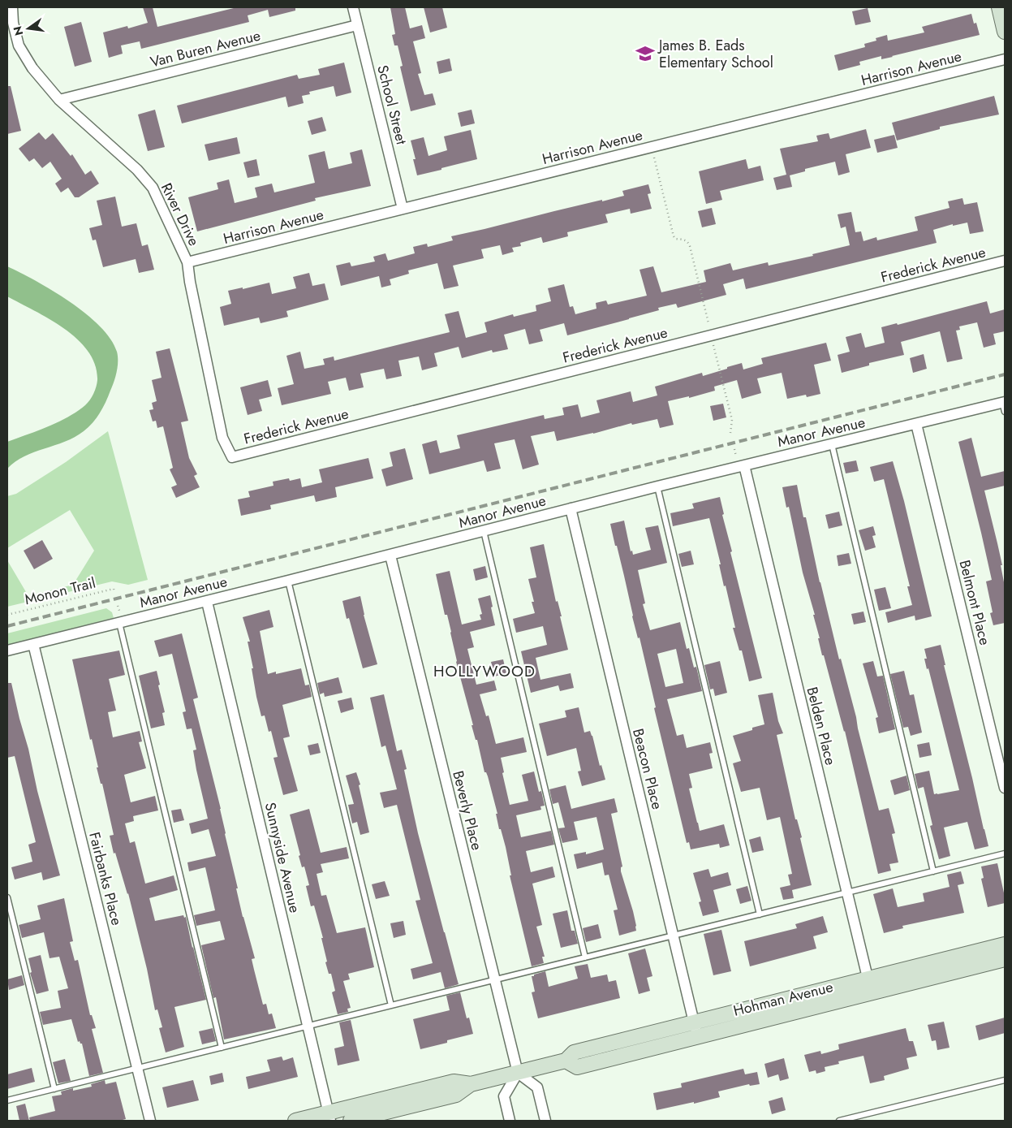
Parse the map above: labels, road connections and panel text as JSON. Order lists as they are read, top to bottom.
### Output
{
  "streets": {
    "main road": ["Hohman Avenue"],
    "street": [
      "Van Buren Avenue",
      "Harrison Avenue",
      "School Street",
      "River Drive",
      "Frederick Avenue",
      "Manor Avenue",
      "Belmont Place",
      "Belden Place",
      "Beacon Place",
      "Beverly Place",
      "Sunnyside Avenue",
      "Fairbanks Place"
    ],
    "path": ["Monon Trail"]
  },
  "crossings": [
    ["Van Buren Avenue", "School Street"],
    ["Van Buren Avenue", "River Drive"],
    ["Harrison Avenue", "School Street"],
    ["Harrison Avenue", "River Drive"],
    ["River Drive", "Frederick Avenue"],
    ["Manor Avenue", "Belmont Place"],
    ["Manor Avenue", "Belden Place"],
    ["Manor Avenue", "Beacon Place"],
    ["Manor Avenue", "Beverly Place"],
    ["Manor Avenue", "Sunnyside Avenue"],
    ["Manor Avenue", "Fairbanks Place"],
    ["Belden Place", "Hohman Avenue"],
    ["Beacon Place", "Hohman Avenue"],
    ["Beverly Place", "Hohman Avenue"],
    ["Sunnyside Avenue", "Hohman Avenue"]
  ],
  "districts": ["HOLLYWOOD"],
  "places": {
    "school or university": ["James B. Eads Elementary School"]
  },
  "north": "left"
}
